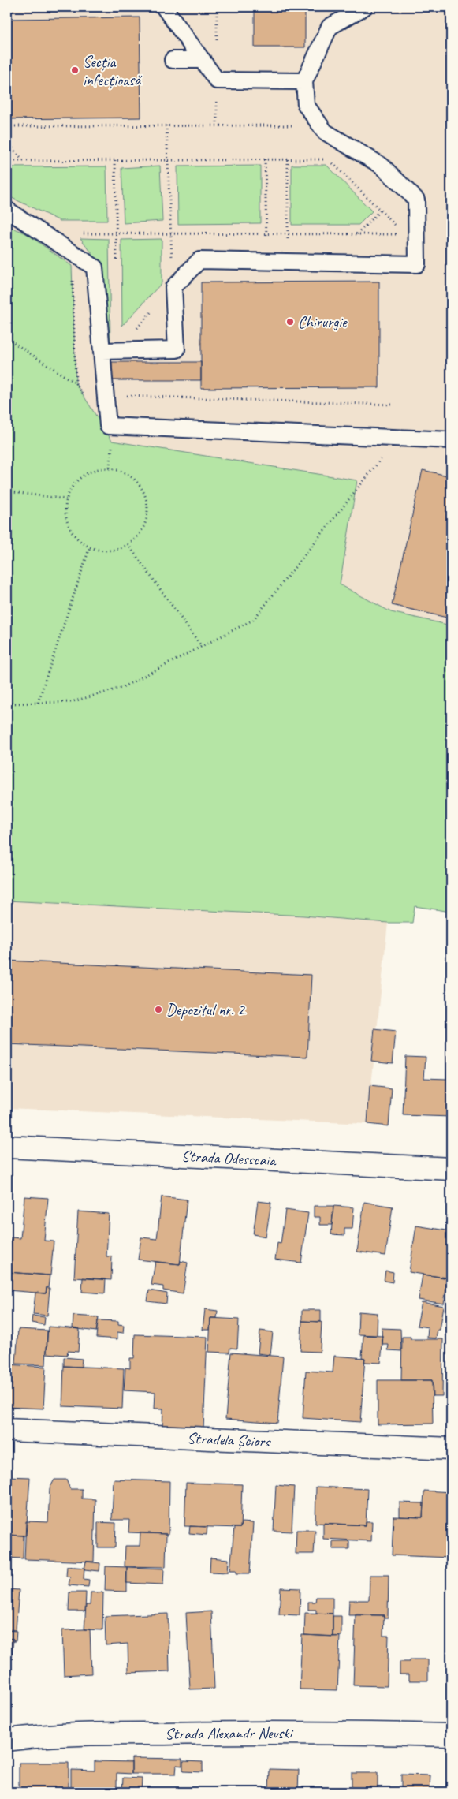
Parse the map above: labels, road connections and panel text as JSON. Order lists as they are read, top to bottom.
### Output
{
  "streets": {
    "street": ["Strada Odesscaia", "Stradela Șciors", "Strada Alexandr Nevski"]
  },
  "places": ["Secția infecțioasă", "Chirurgie", "Depozitul nr. 2"]
}
